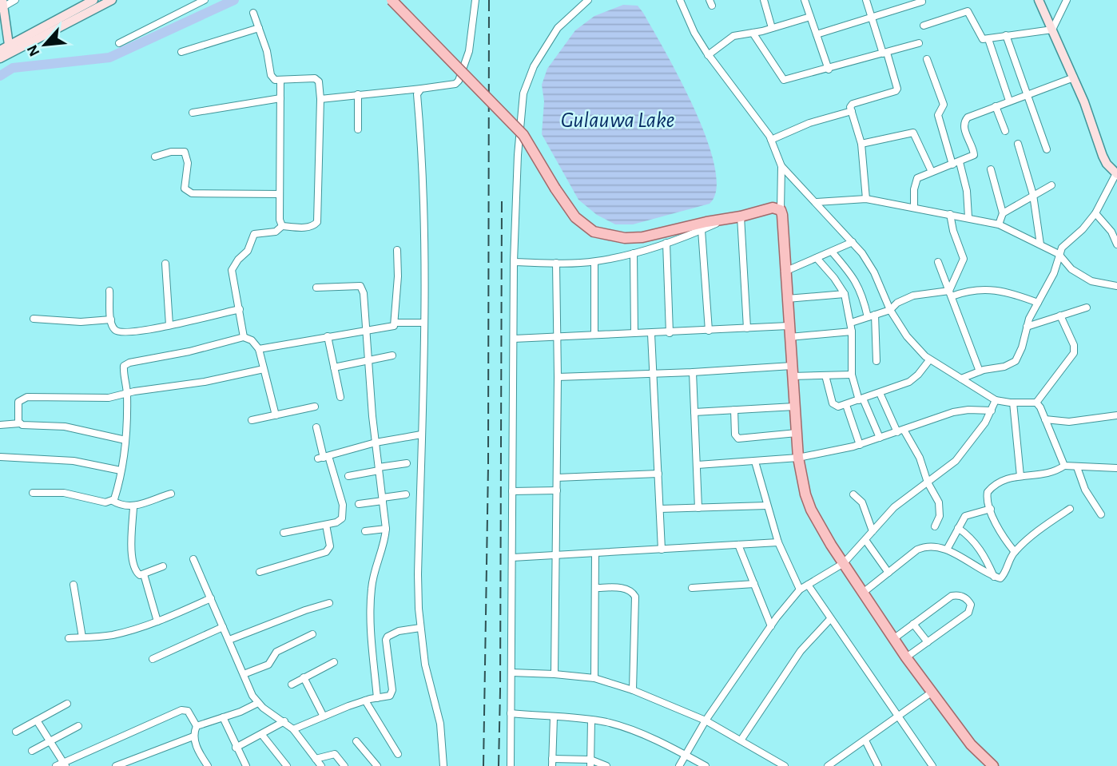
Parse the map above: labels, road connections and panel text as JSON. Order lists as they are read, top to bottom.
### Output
{
  "water": ["Gulauwa Lake"],
  "north": "bottom left"
}
